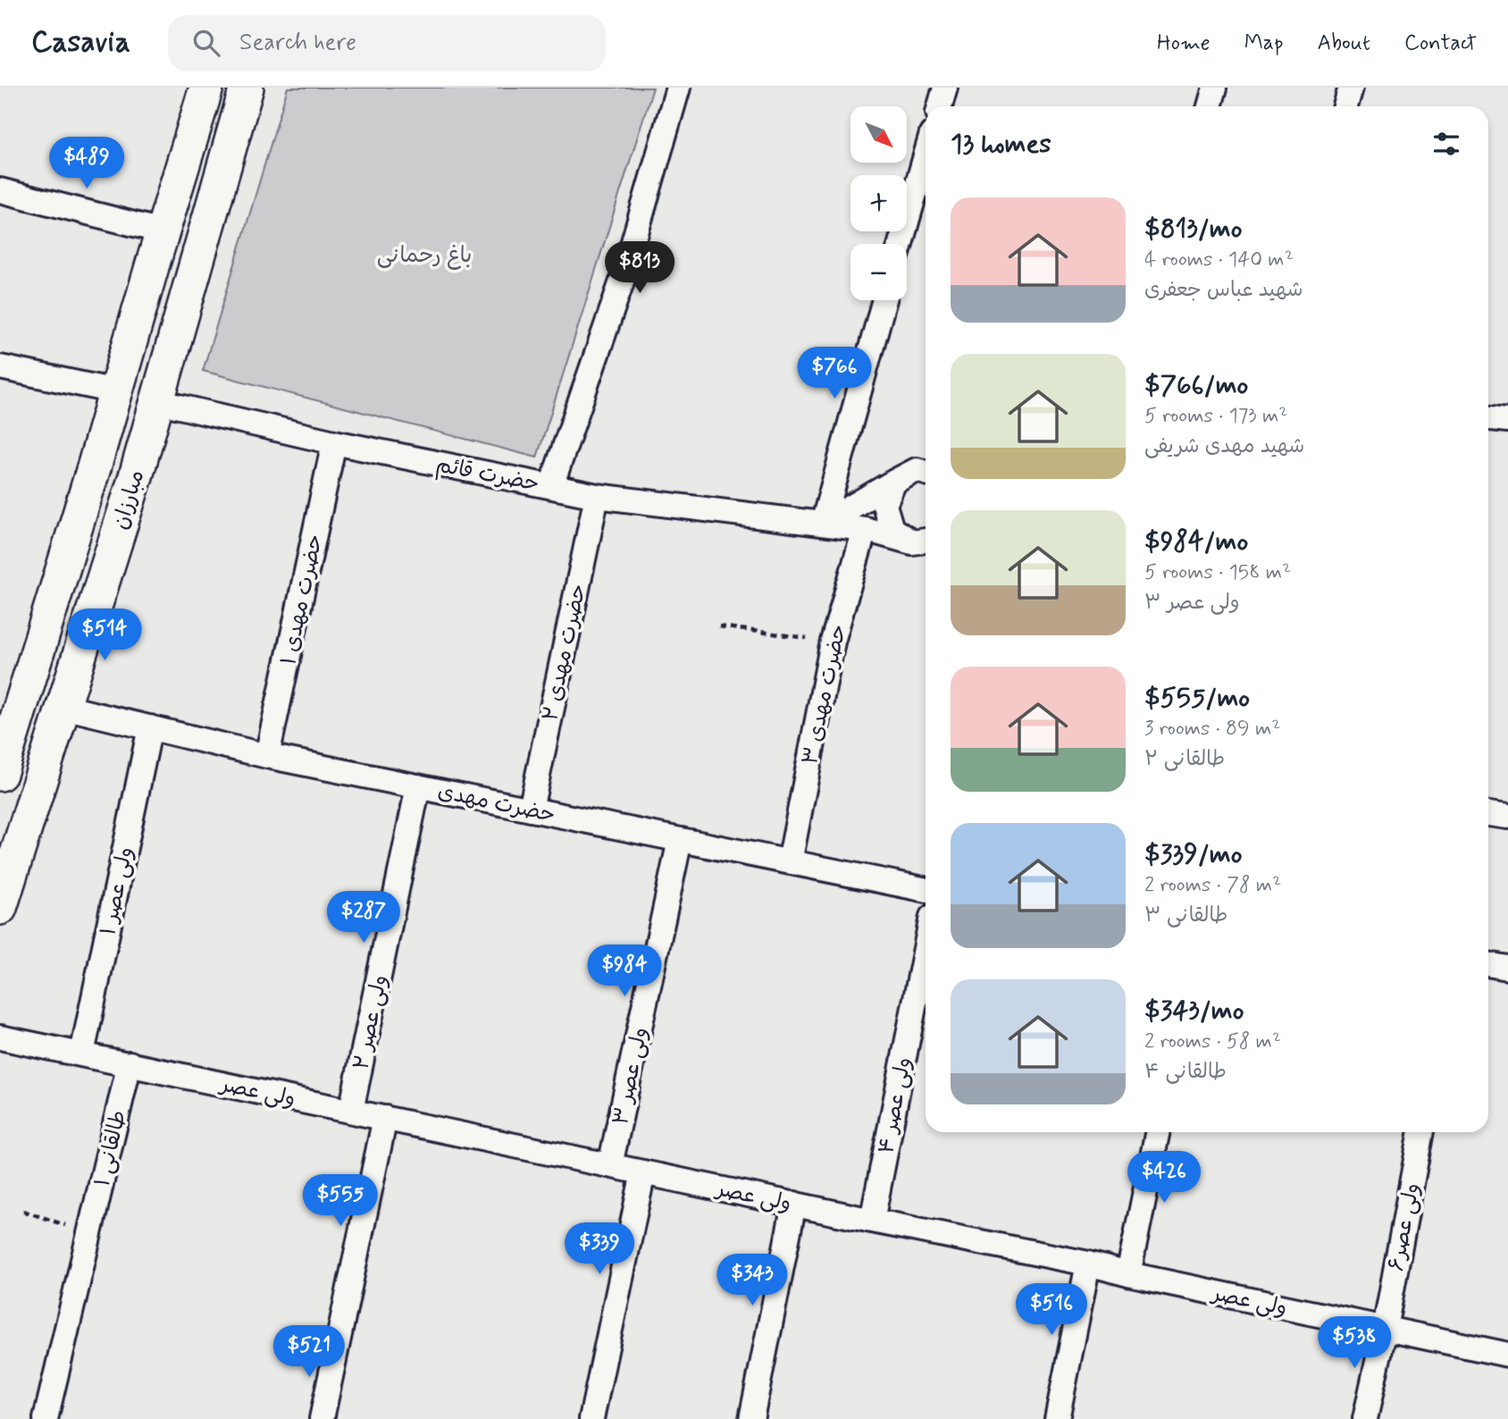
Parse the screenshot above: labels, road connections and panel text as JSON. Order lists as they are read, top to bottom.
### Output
{
  "streets": {
    "street": [
      "حضرت قائم",
      "مبارزان",
      "حضرت مهدی ۱",
      "حضرت مهدی ۲",
      "حضرت مهدی ۳",
      "حضرت مهدی",
      "ولی عصر ۱",
      "ولی عصر ۲",
      "ولی عصر ۳",
      "ولی عصر",
      "ولی عصر ۴",
      "طالقانی ۱",
      "ولی عصر۶"
    ]
  },
  "crossings": [
    ["حضرت قائم", "مبارزان"],
    ["حضرت قائم", "حضرت مهدی ۱"],
    ["حضرت قائم", "حضرت مهدی ۲"],
    ["حضرت قائم", "حضرت مهدی ۳"],
    ["مبارزان", "حضرت مهدی"],
    ["حضرت مهدی ۱", "حضرت مهدی"],
    ["حضرت مهدی ۲", "حضرت مهدی"],
    ["حضرت مهدی ۳", "حضرت مهدی"],
    ["حضرت مهدی", "ولی عصر ۱"],
    ["حضرت مهدی", "ولی عصر ۲"],
    ["حضرت مهدی", "ولی عصر ۳"],
    ["ولی عصر ۱", "ولی عصر"],
    ["ولی عصر ۲", "ولی عصر"],
    ["ولی عصر ۳", "ولی عصر"],
    ["ولی عصر", "ولی عصر ۴"],
    ["ولی عصر", "طالقانی ۱"],
    ["ولی عصر", "ولی عصر۶"]
  ],
  "parks": ["باغ رحمانی"],
  "north": "bottom right",
  "page": {
    "header": "Casavia",
    "search": "Search here",
    "nav": [
      "Home",
      "Map",
      "About",
      "Contact"
    ],
    "map_buttons": ["+", "−"],
    "heading": "13 homes",
    "price": [
      "$489",
      "$813",
      "$766",
      "$514",
      "$287",
      "$984",
      "$426",
      "$555",
      "$339",
      "$343",
      "$516",
      "$538",
      "$521"
    ],
    "list": [
      {
        "name": "$813/mo",
        "note": "4 rooms · 140 m² · شهید عباس جعفری"
      },
      {
        "name": "$766/mo",
        "note": "5 rooms · 173 m² · شهید مهدی شریفی"
      },
      {
        "name": "$984/mo",
        "note": "5 rooms · 158 m² · ولی عصر ۳"
      },
      {
        "name": "$555/mo",
        "note": "3 rooms · 89 m² · طالقانی ۲"
      },
      {
        "name": "$339/mo",
        "note": "2 rooms · 78 m² · طالقانی ۳"
      },
      {
        "name": "$343/mo",
        "note": "2 rooms · 58 m² · طالقانی ۴"
      }
    ]
  }
}
